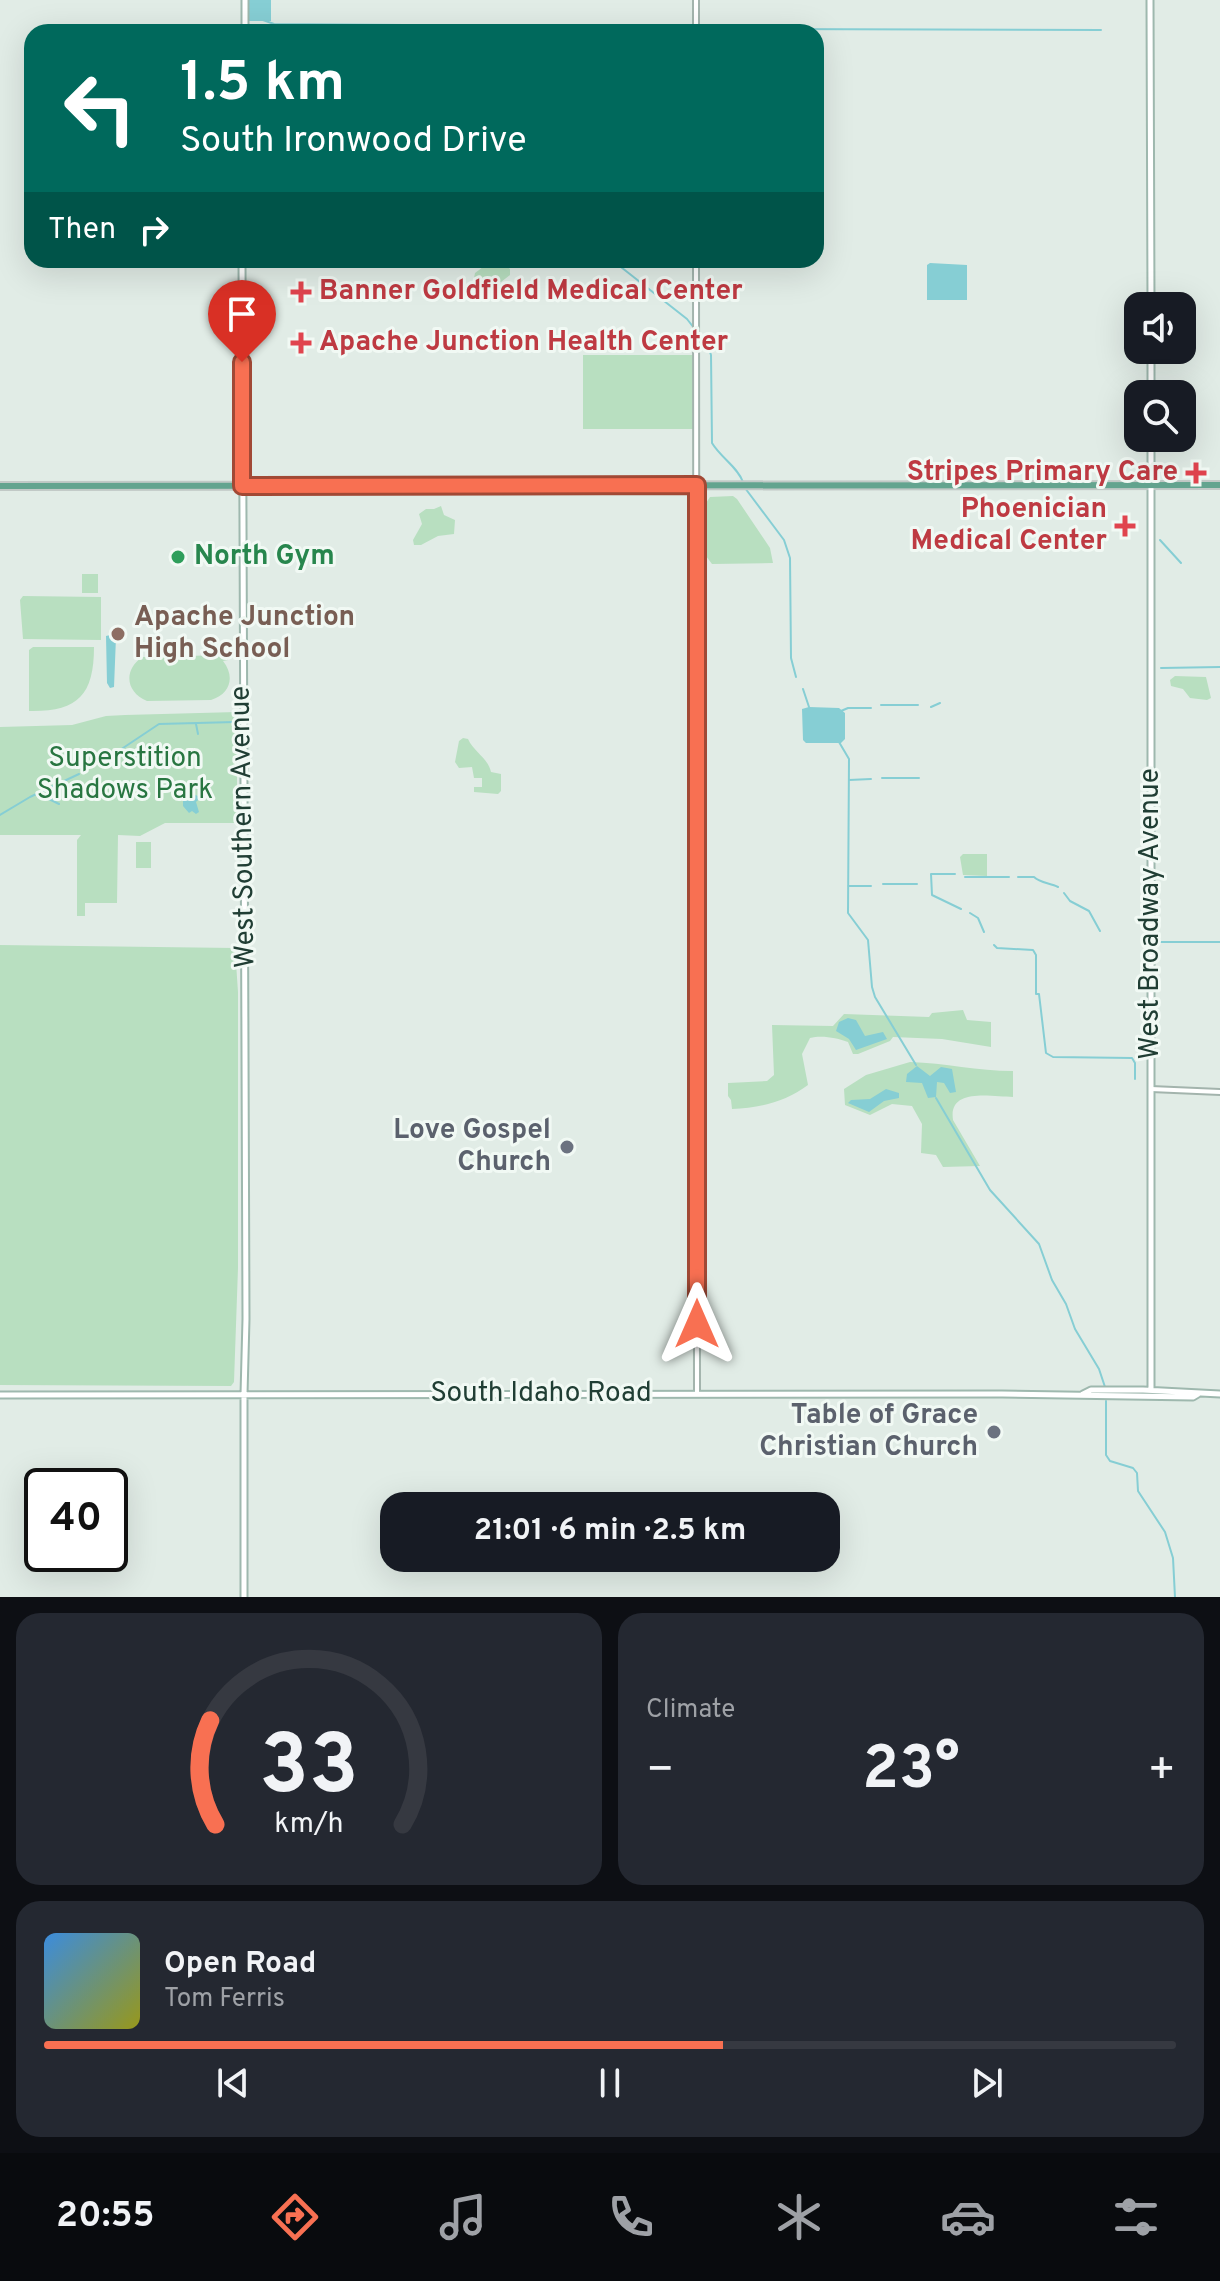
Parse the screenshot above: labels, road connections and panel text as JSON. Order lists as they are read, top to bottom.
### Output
{
  "streets": {
    "main road": ["West Southern Avenue", "West Broadway Avenue", "South Idaho Road"]
  },
  "crossings": [
    ["West Southern Avenue", "South Idaho Road"],
    ["West Broadway Avenue", "South Idaho Road"]
  ],
  "parks": ["Superstition Shadows Park"],
  "places": {
    "health": [
      "Banner Goldfield Medical Center",
      "Apache Junction Health Center",
      "Stripes Primary Care",
      "Phoenician Medical Center"
    ],
    "other": [
      "North Gym",
      "Apache Junction High School",
      "Love Gospel Church",
      "Table of Grace Christian Church"
    ]
  },
  "page": {
    "turn": ["1.5 km", "South Ironwood Drive"],
    "then": "Then",
    "limit": "40",
    "trip": "21:01 · 6 min · 2.5 km",
    "tile": "Climate",
    "heat": ["−", "23°", "+"],
    "song": ["Open Road", "Tom Ferris"],
    "tabs": "20:55",
    "gauge": ["33", "km/h"]
  }
}
